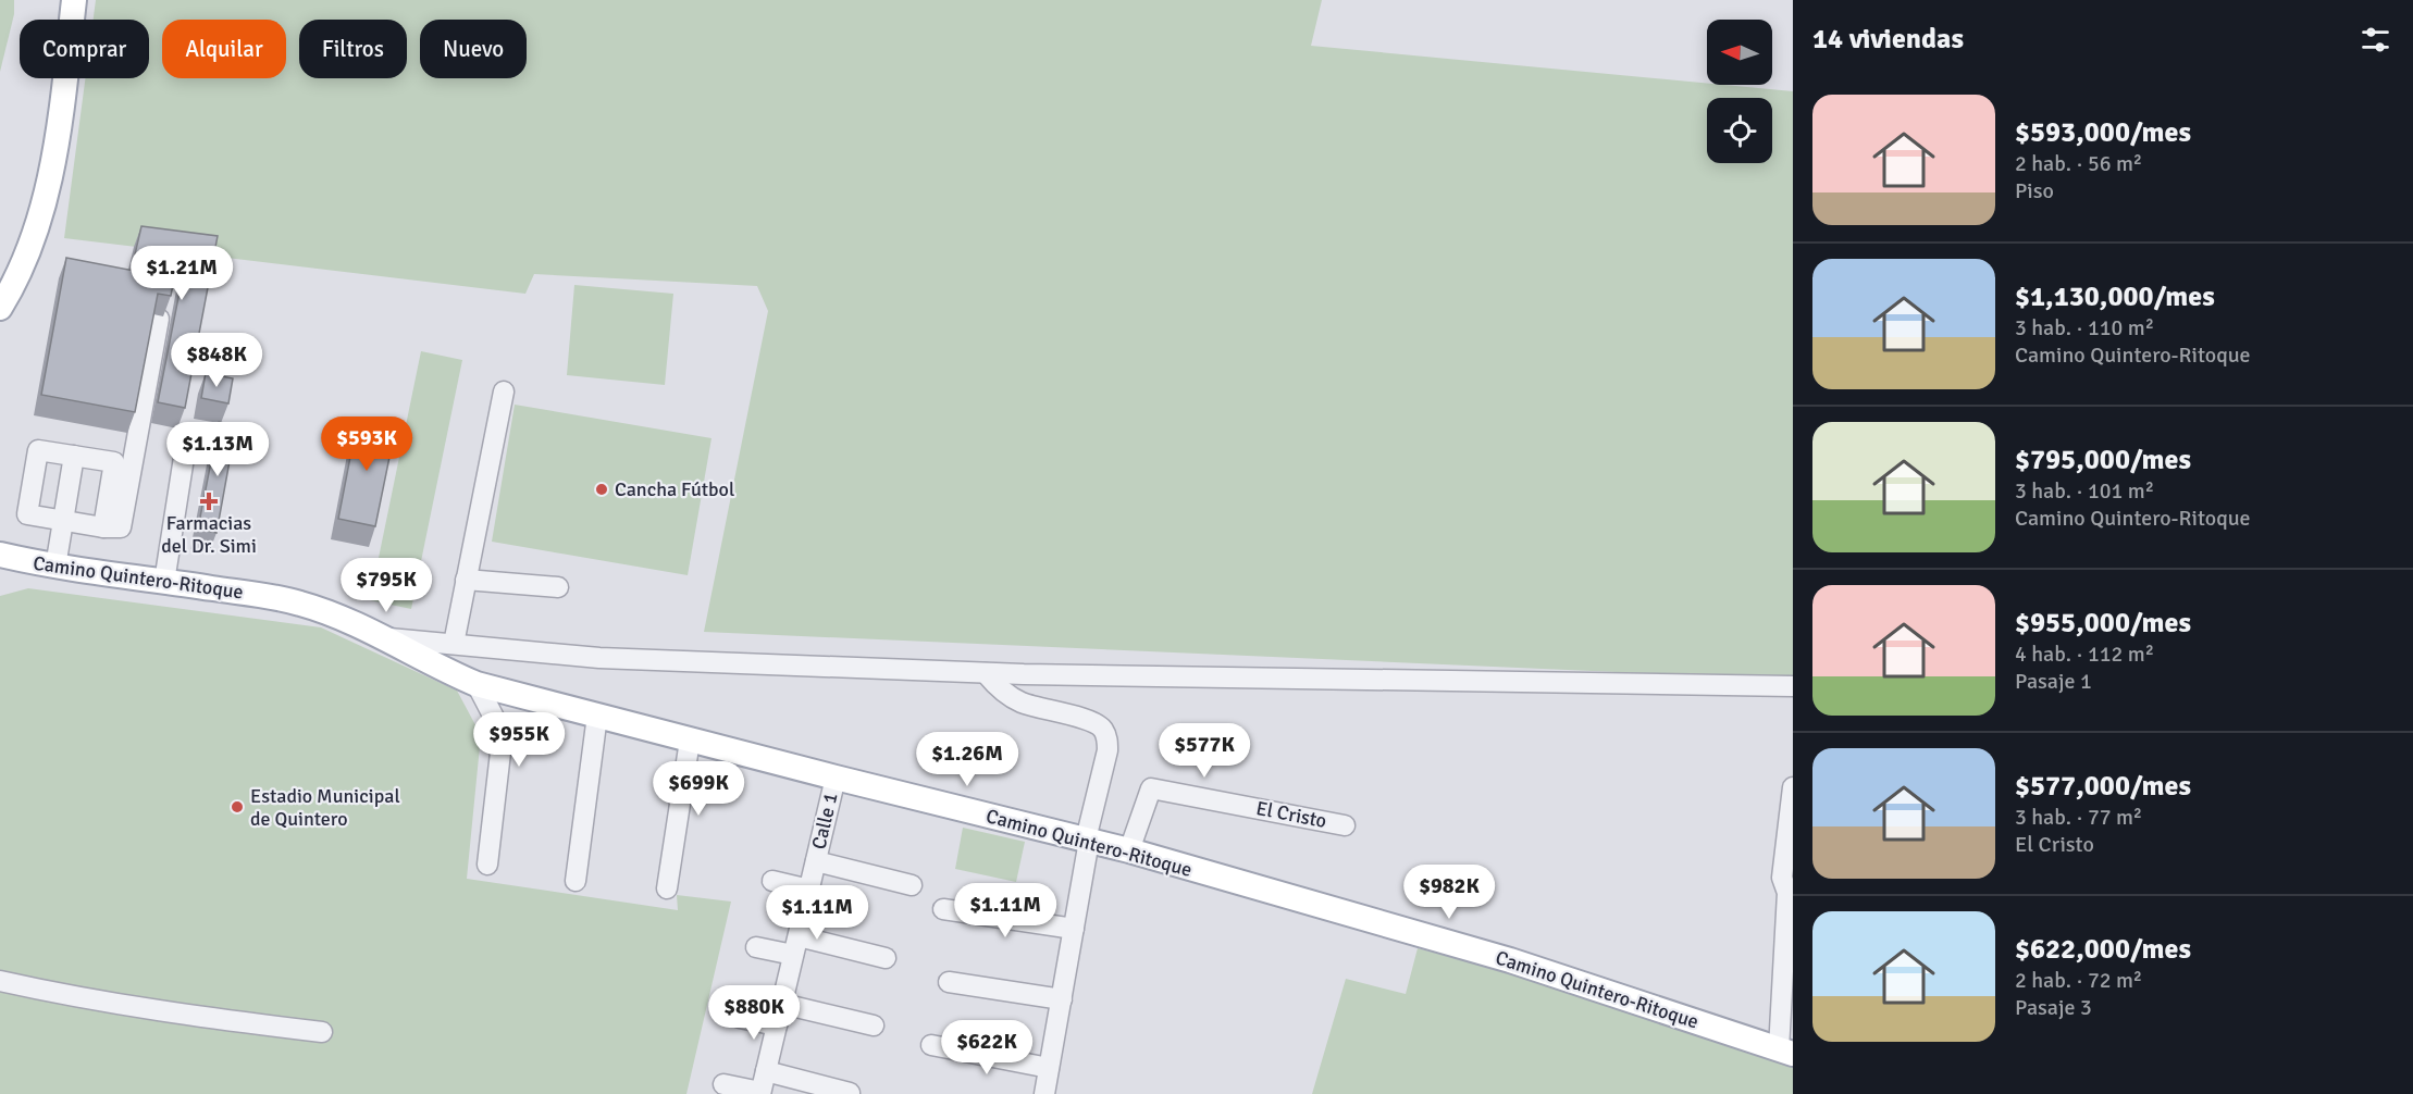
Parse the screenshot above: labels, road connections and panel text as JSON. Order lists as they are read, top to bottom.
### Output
{
  "streets": {
    "main road": ["Camino Quintero-Ritoque"],
    "street": ["El Cristo", "Calle 1"]
  },
  "crossings": [
    ["Camino Quintero-Ritoque", "El Cristo"],
    ["Camino Quintero-Ritoque", "Calle 1"]
  ],
  "places": {
    "other": ["Cancha Fútbol", "Estadio Municipal de Quintero"],
    "health": ["Farmacias del Dr. Simi"]
  },
  "north": "left",
  "page": {
    "heading": "14 viviendas",
    "chip": [
      "Comprar",
      "Alquilar",
      "Filtros",
      "Nuevo"
    ],
    "list": [
      {
        "name": "$593,000/mes",
        "note": "2 hab. · 56 m² · Piso"
      },
      {
        "name": "$1,130,000/mes",
        "note": "3 hab. · 110 m² · Camino Quintero-Ritoque"
      },
      {
        "name": "$795,000/mes",
        "note": "3 hab. · 101 m² · Camino Quintero-Ritoque"
      },
      {
        "name": "$955,000/mes",
        "note": "4 hab. · 112 m² · Pasaje 1"
      },
      {
        "name": "$577,000/mes",
        "note": "3 hab. · 77 m² · El Cristo"
      },
      {
        "name": "$622,000/mes",
        "note": "2 hab. · 72 m² · Pasaje 3"
      }
    ],
    "price": [
      "$1.21M",
      "$848K",
      "$593K",
      "$1.13M",
      "$795K",
      "$955K",
      "$577K",
      "$1.26M",
      "$699K",
      "$982K",
      "$1.11M",
      "$1.11M",
      "$880K",
      "$622K"
    ]
  }
}
